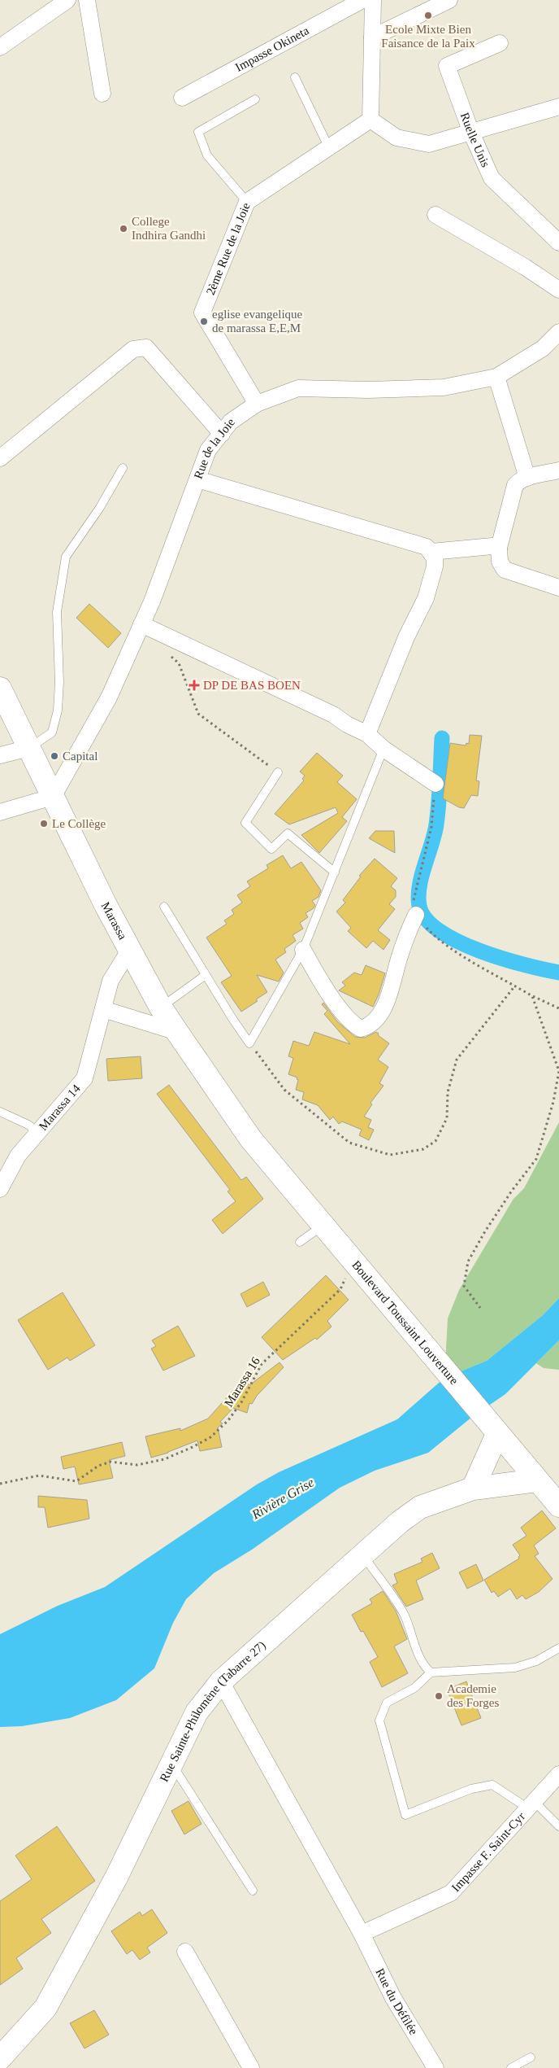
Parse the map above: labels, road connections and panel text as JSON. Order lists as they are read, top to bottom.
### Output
{
  "streets": {
    "main road": ["Marassa", "Boulevard Toussaint Louverture", "Rue Sainte-Philomène (Tabarre 27)"],
    "street": [
      "Impasse Okineta",
      "Ruelle Unis",
      "2ème Rue de la Joie",
      "Rue de la Joie",
      "Marassa 14",
      "Impasse F. Saint-Cyr",
      "Rue du Défilée"
    ],
    "path": ["Marassa 16"]
  },
  "crossings": [
    ["2ème Rue de la Joie", "Rue de la Joie"],
    ["Rue de la Joie", "Marassa"],
    ["Marassa", "Marassa 14"],
    ["Marassa", "Boulevard Toussaint Louverture"],
    ["Boulevard Toussaint Louverture", "Marassa 16"],
    ["Boulevard Toussaint Louverture", "Rue Sainte-Philomène (Tabarre 27)"],
    ["Rue Sainte-Philomène (Tabarre 27)", "Rue du Défilée"],
    ["Impasse F. Saint-Cyr", "Rue du Défilée"]
  ],
  "water": ["Rivière Grise"],
  "places": {
    "other": [
      "Ecole Mixte Bien Faisance de la Paix",
      "College Indhira Gandhi",
      "eglise evangelique de marassa E,E,M",
      "Capital",
      "Le Collège",
      "Academie des Forges"
    ],
    "health": ["DP DE BAS BOEN"]
  }
}
